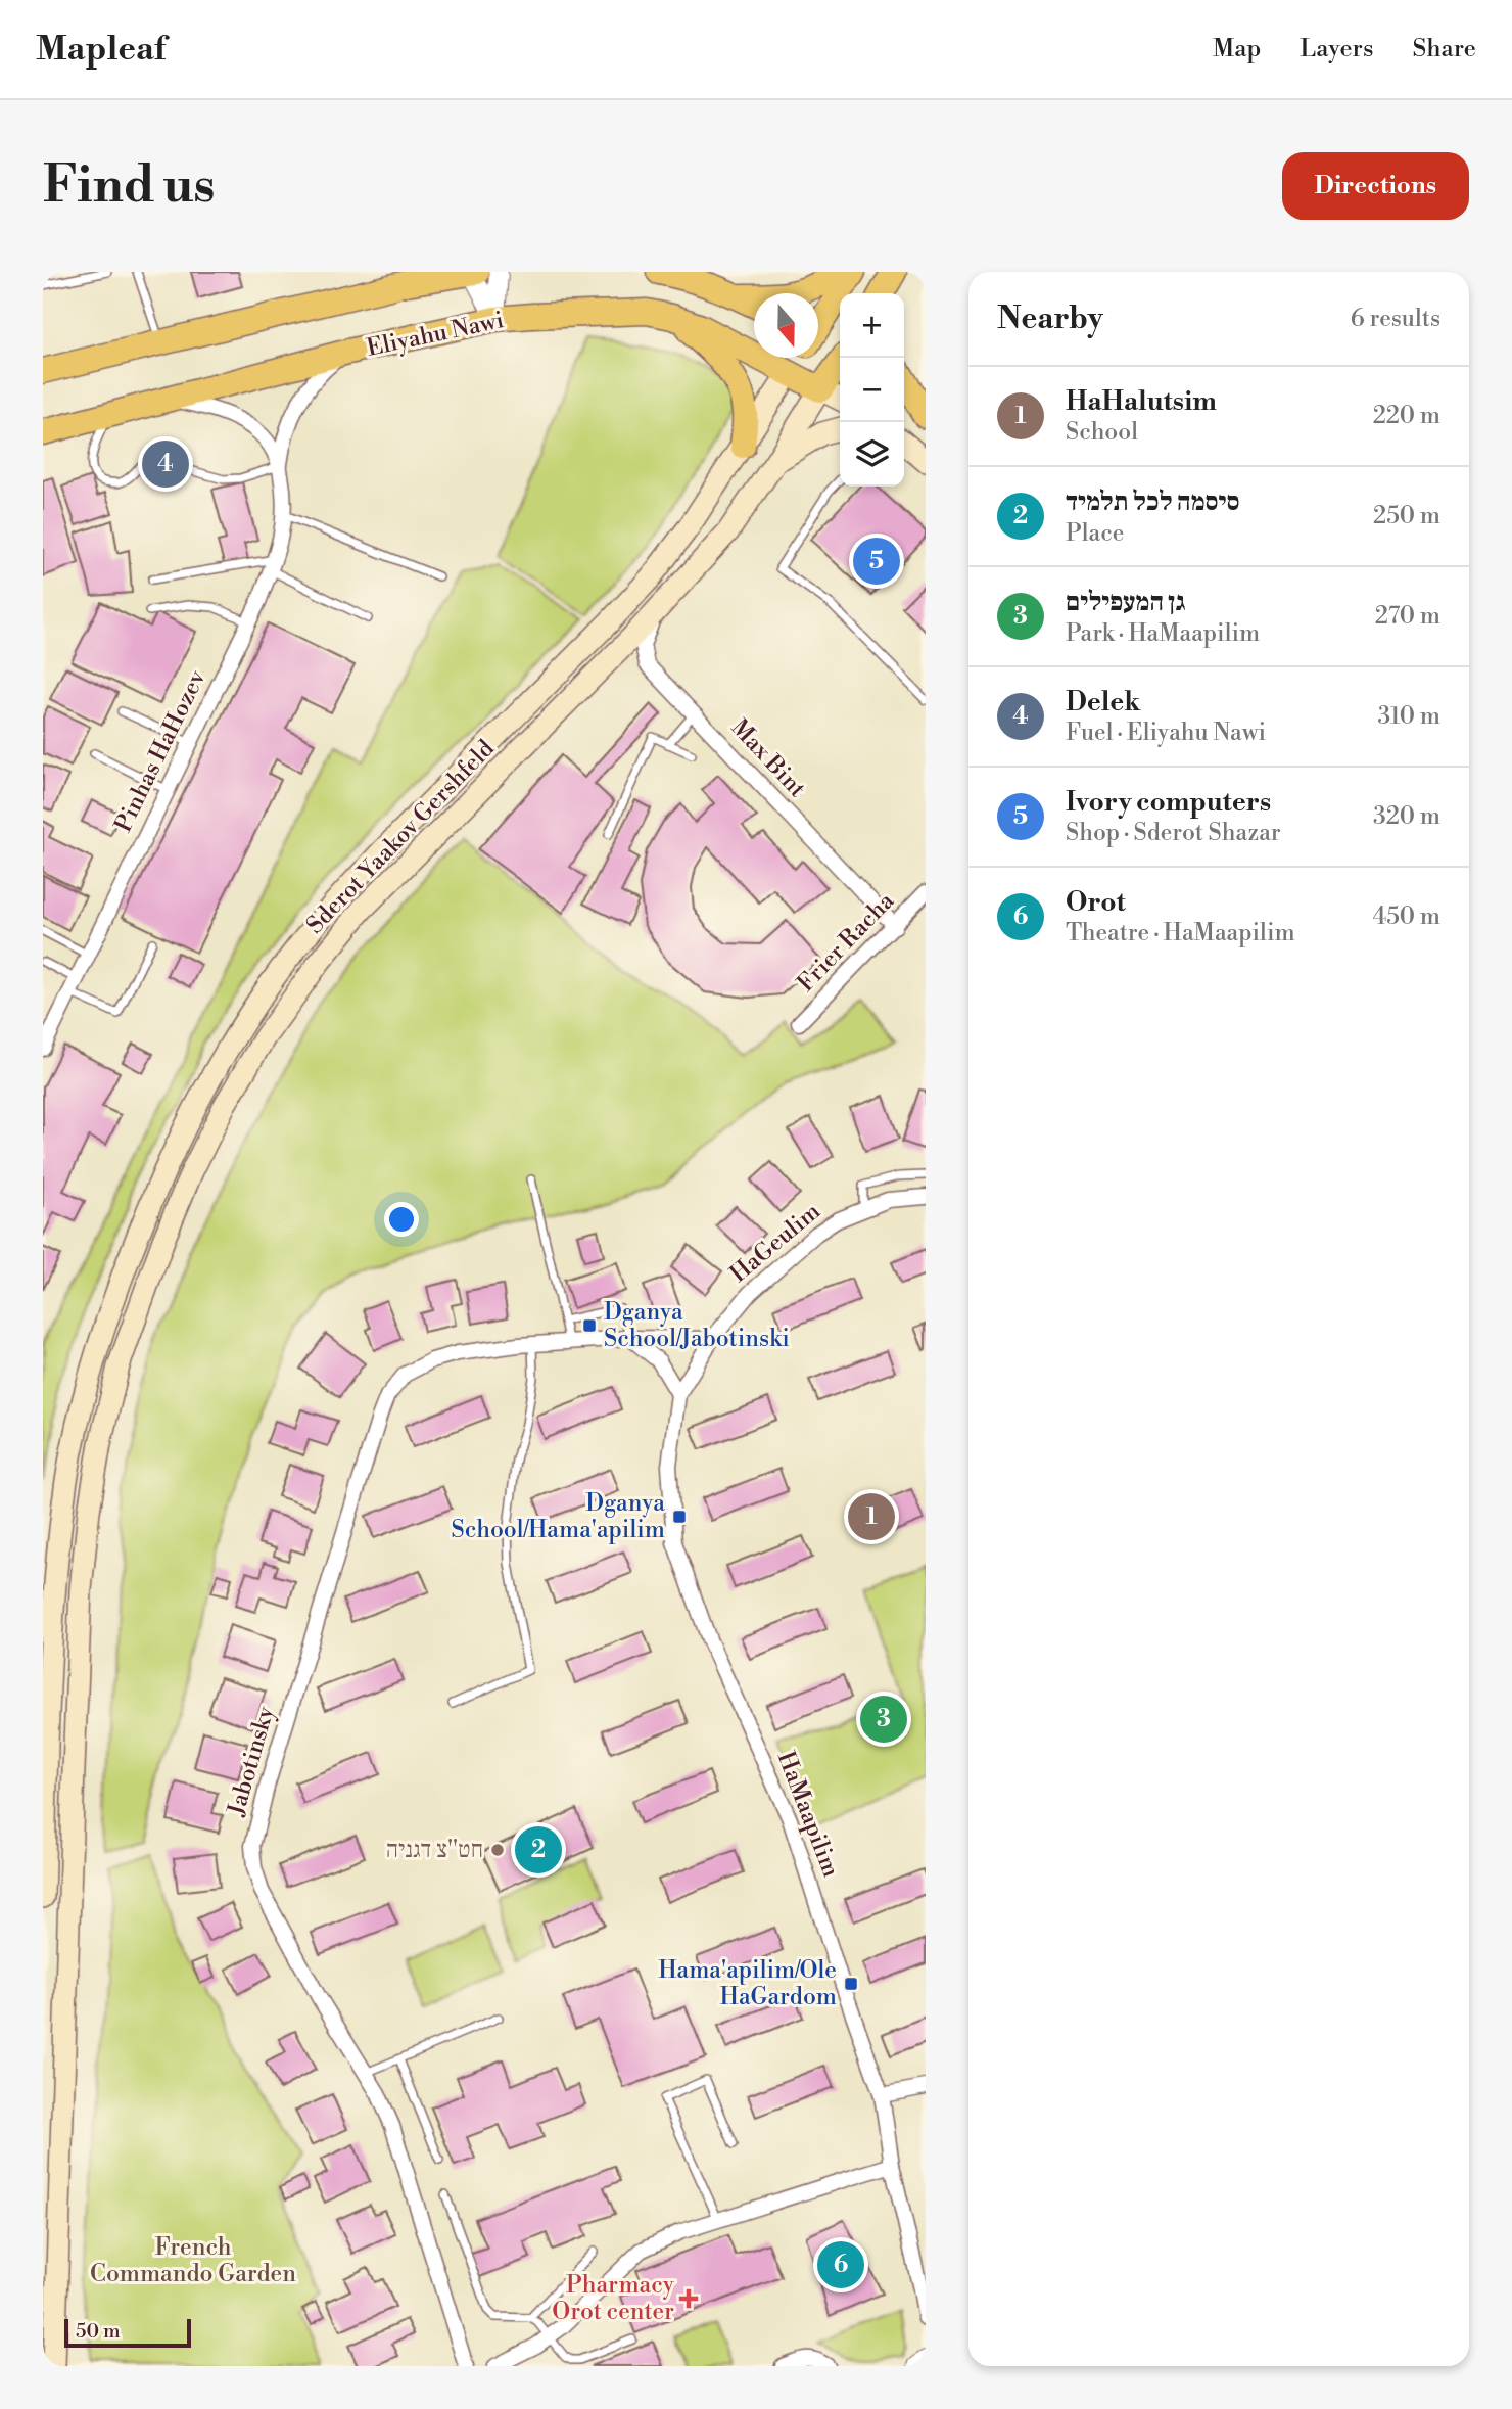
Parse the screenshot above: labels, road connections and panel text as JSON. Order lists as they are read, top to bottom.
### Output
{
  "streets": {
    "highway": ["Eliyahu Nawi"],
    "main road": ["Sderot Yaakov Gershfeld"],
    "street": [
      "Pinhas HaHozev",
      "Max Bint",
      "Frier Racha",
      "HaGeulim",
      "Jabotinsky",
      "HaMaapilim"
    ]
  },
  "crossings": [
    ["Eliyahu Nawi", "Pinhas HaHozev"],
    ["Eliyahu Nawi", "Sderot Yaakov Gershfeld"],
    ["Max Bint", "Sderot Yaakov Gershfeld"],
    ["Max Bint", "Frier Racha"],
    ["HaGeulim", "Jabotinsky"],
    ["HaGeulim", "HaMaapilim"],
    ["Jabotinsky", "HaMaapilim"]
  ],
  "parks": ["French Commando Garden"],
  "places": {
    "transit": ["Dganya School/Jabotinski", "Dganya School/Hama'apilim", "Hama'apilim/Ole HaGardom"],
    "other": ["חט''צ דגניה"],
    "health": ["Pharmacy Orot center"]
  },
  "scale_bar": "50 m",
  "north": "bottom",
  "page": {
    "header": "Mapleaf",
    "nav": ["Map", "Layers", "Share"],
    "buttons": "Directions",
    "title": "Find us",
    "heading": ["Nearby", "6 results"],
    "map_buttons": ["+", "−"],
    "list": [
      {
        "mark": "1",
        "name": "HaHalutsim",
        "note": "School",
        "value": "220 m"
      },
      {
        "mark": "2",
        "name": "סיסמה לכל תלמיד",
        "note": "Place",
        "value": "250 m"
      },
      {
        "mark": "3",
        "name": "גן המעפילים",
        "note": "Park · HaMaapilim",
        "value": "270 m"
      },
      {
        "mark": "4",
        "name": "Delek",
        "note": "Fuel · Eliyahu Nawi",
        "value": "310 m"
      },
      {
        "mark": "5",
        "name": "Ivory computers",
        "note": "Shop · Sderot Shazar",
        "value": "320 m"
      },
      {
        "mark": "6",
        "name": "Orot",
        "note": "Theatre · HaMaapilim",
        "value": "450 m"
      }
    ],
    "pins": [
      "4",
      "5",
      "1",
      "3",
      "2",
      "6"
    ],
    "scale": "50 m"
  }
}
